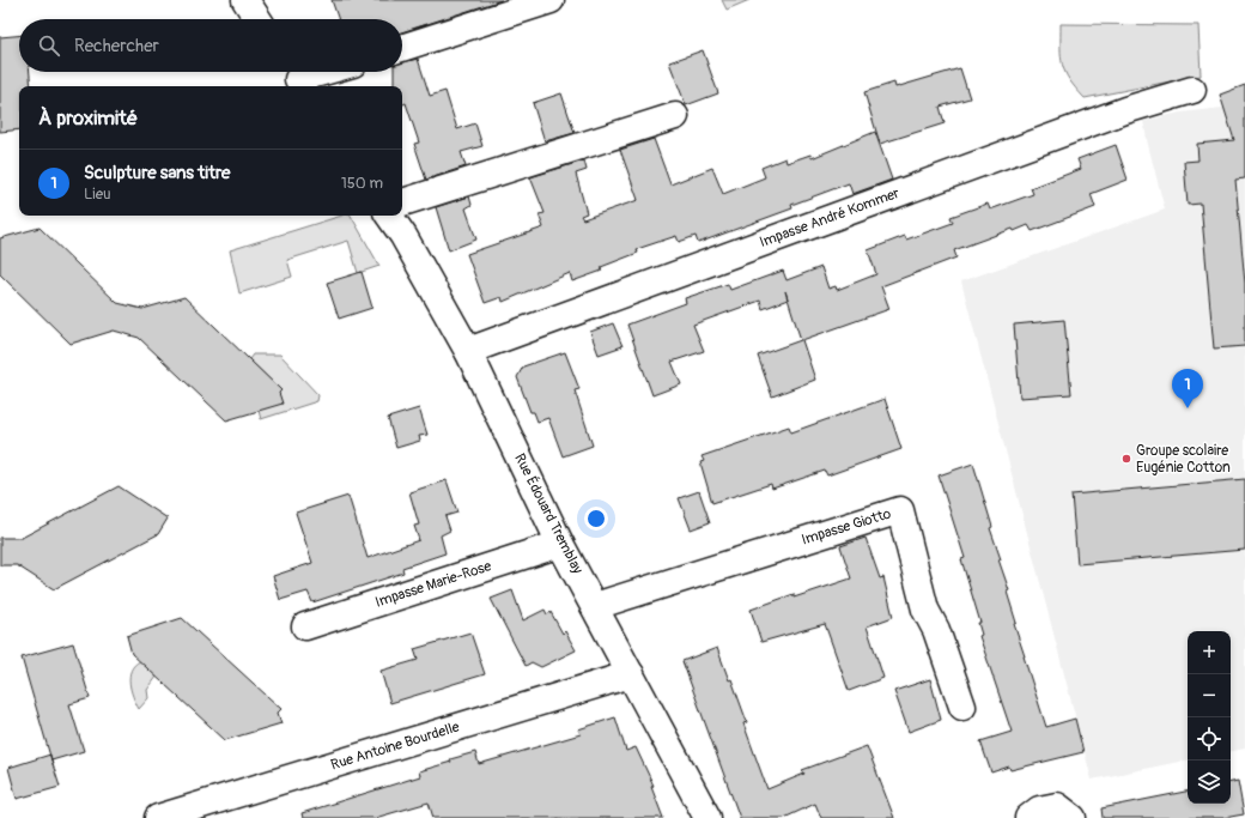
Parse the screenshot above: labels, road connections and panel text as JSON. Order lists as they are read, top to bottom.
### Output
{
  "streets": {
    "street": [
      "Impasse André Kommer",
      "Rue Édouard Tremblay",
      "Impasse Giotto",
      "Impasse Marie-Rose",
      "Rue Antoine Bourdelle"
    ]
  },
  "crossings": [
    ["Impasse André Kommer", "Rue Édouard Tremblay"],
    ["Rue Édouard Tremblay", "Impasse Giotto"],
    ["Rue Édouard Tremblay", "Impasse Marie-Rose"],
    ["Rue Édouard Tremblay", "Rue Antoine Bourdelle"]
  ],
  "places": ["Groupe scolaire Eugénie Cotton"],
  "page": {
    "search": "Rechercher",
    "heading": "À proximité",
    "list": [
      {
        "mark": "1",
        "name": "Sculpture sans titre",
        "note": "Lieu",
        "value": "150 m"
      }
    ],
    "pins": "1",
    "map_buttons": ["+", "−"]
  }
}
